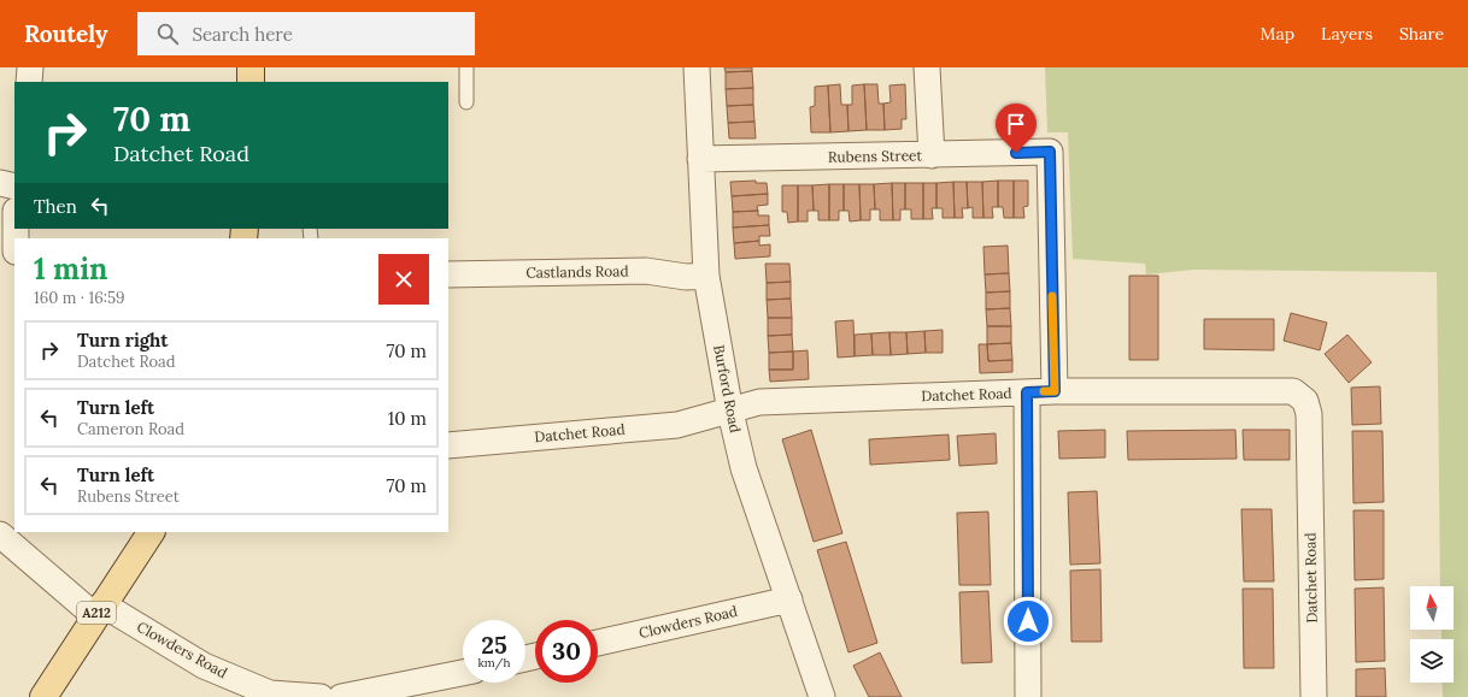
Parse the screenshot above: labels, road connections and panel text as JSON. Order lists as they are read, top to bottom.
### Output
{
  "streets": {
    "main road": ["A212"],
    "street": [
      "Rubens Street",
      "Castlands Road",
      "Burford Road",
      "Datchet Road",
      "Clowders Road"
    ]
  },
  "crossings": [
    ["Rubens Street", "Burford Road"],
    ["Rubens Street", "Datchet Road"],
    ["Castlands Road", "Burford Road"],
    ["Burford Road", "Datchet Road"],
    ["Burford Road", "Clowders Road"],
    ["A212", "Clowders Road"]
  ],
  "north": "top",
  "page": {
    "header": "Routely",
    "search": "Search here",
    "nav": ["Map", "Layers", "Share"],
    "turn": ["70 m", "Datchet Road"],
    "then": "Then",
    "heading": ["1 min", "160 m · 16:59"],
    "list": [
      {
        "name": "Turn right",
        "note": "Datchet Road",
        "value": "70 m"
      },
      {
        "name": "Turn left",
        "note": "Cameron Road",
        "value": "10 m"
      },
      {
        "name": "Turn left",
        "note": "Rubens Street",
        "value": "70 m"
      }
    ],
    "speed": "25 km/h",
    "limit": "30"
  }
}
